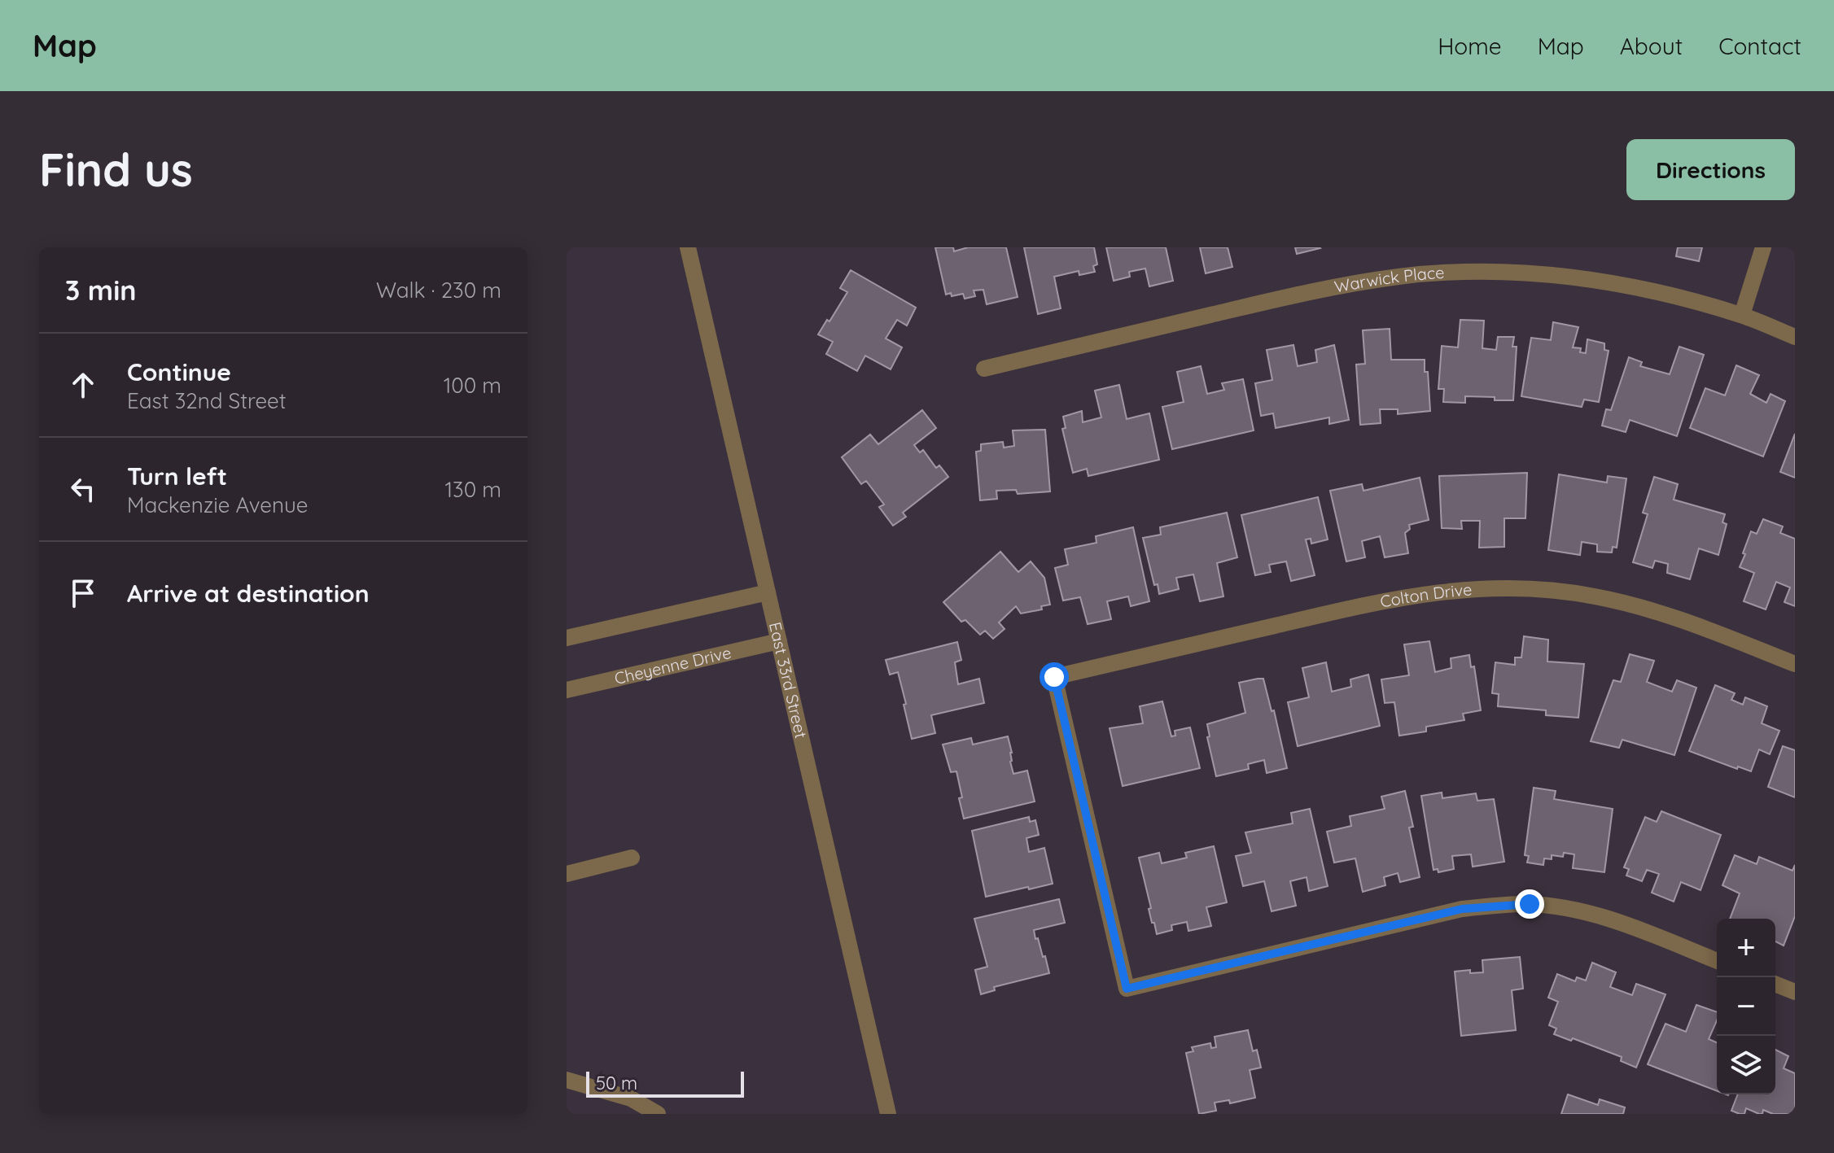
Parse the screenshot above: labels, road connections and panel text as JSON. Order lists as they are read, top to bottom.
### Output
{
  "streets": {
    "street": [
      "Warwick Place",
      "Colton Drive",
      "Cheyenne Drive",
      "East 33rd Street"
    ]
  },
  "crossings": [
    ["Cheyenne Drive", "East 33rd Street"]
  ],
  "scale_bar": "50 m",
  "page": {
    "header": "Map",
    "nav": [
      "Home",
      "Map",
      "About",
      "Contact"
    ],
    "buttons": "Directions",
    "title": "Find us",
    "heading": ["3 min", "Walk · 230 m"],
    "list": [
      ["Continue", "East 32nd Street", "100 m"],
      ["Turn left", "Mackenzie Avenue", "130 m"],
      "Arrive at destination"
    ],
    "map_buttons": ["+", "−"],
    "scale": "50 m"
  }
}
